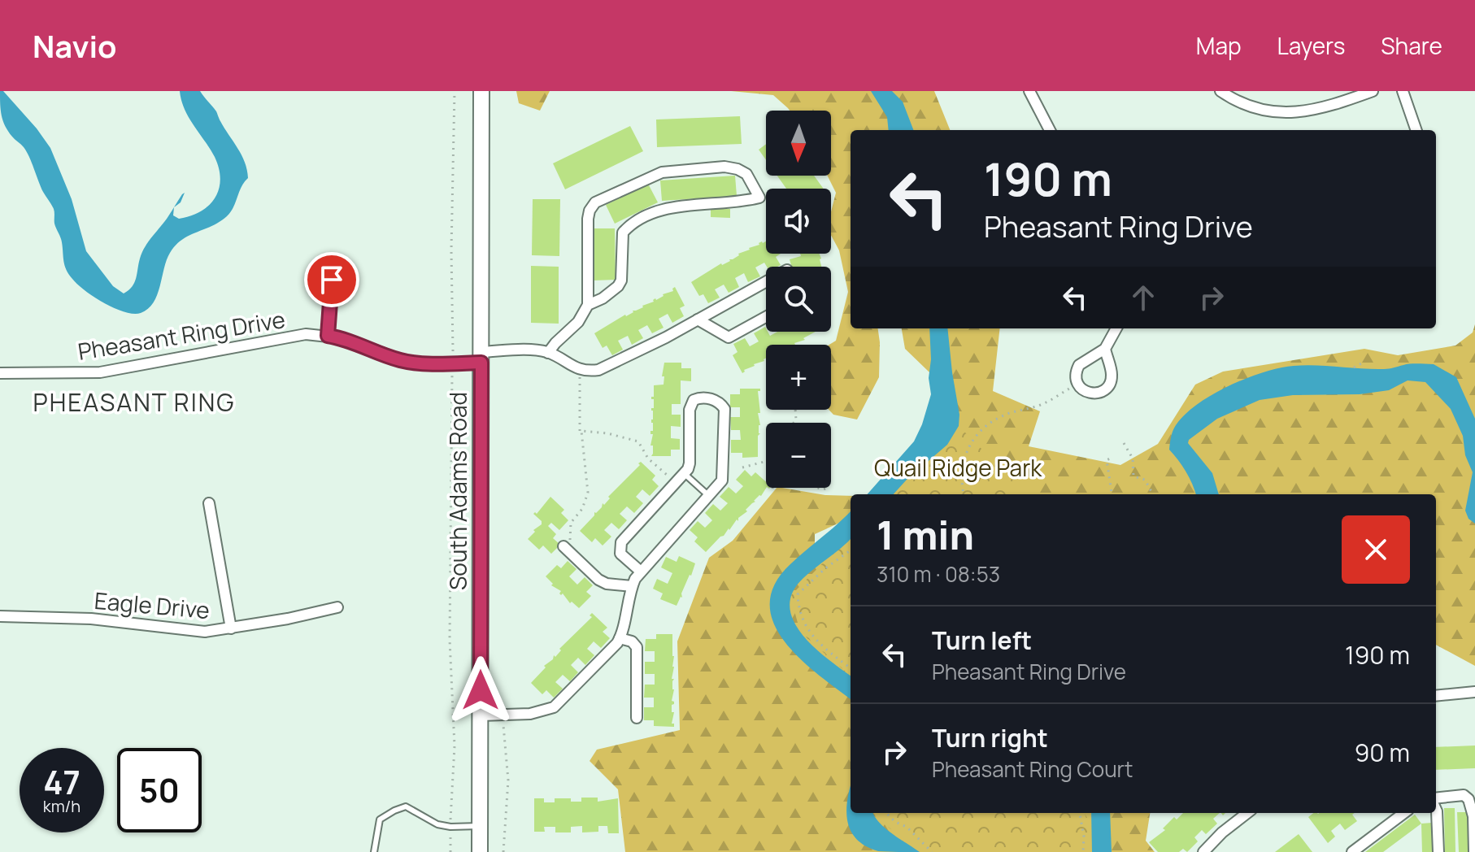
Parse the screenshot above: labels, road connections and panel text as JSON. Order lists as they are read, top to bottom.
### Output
{
  "streets": {
    "main road": ["South Adams Road"],
    "street": ["Pheasant Ring Drive", "Eagle Drive"]
  },
  "crossings": [
    ["Pheasant Ring Drive", "South Adams Road"]
  ],
  "districts": ["PHEASANT RING"],
  "parks": ["Quail Ridge Park"],
  "north": "bottom",
  "page": {
    "header": "Navio",
    "nav": ["Map", "Layers", "Share"],
    "map_buttons": ["+", "−"],
    "turn": ["190 m", "Pheasant Ring Drive"],
    "heading": ["1 min", "310 m · 08:53"],
    "list": [
      {
        "name": "Turn left",
        "note": "Pheasant Ring Drive",
        "value": "190 m"
      },
      {
        "name": "Turn right",
        "note": "Pheasant Ring Court",
        "value": "90 m"
      }
    ],
    "speed": "47 km/h",
    "limit": "50"
  }
}
